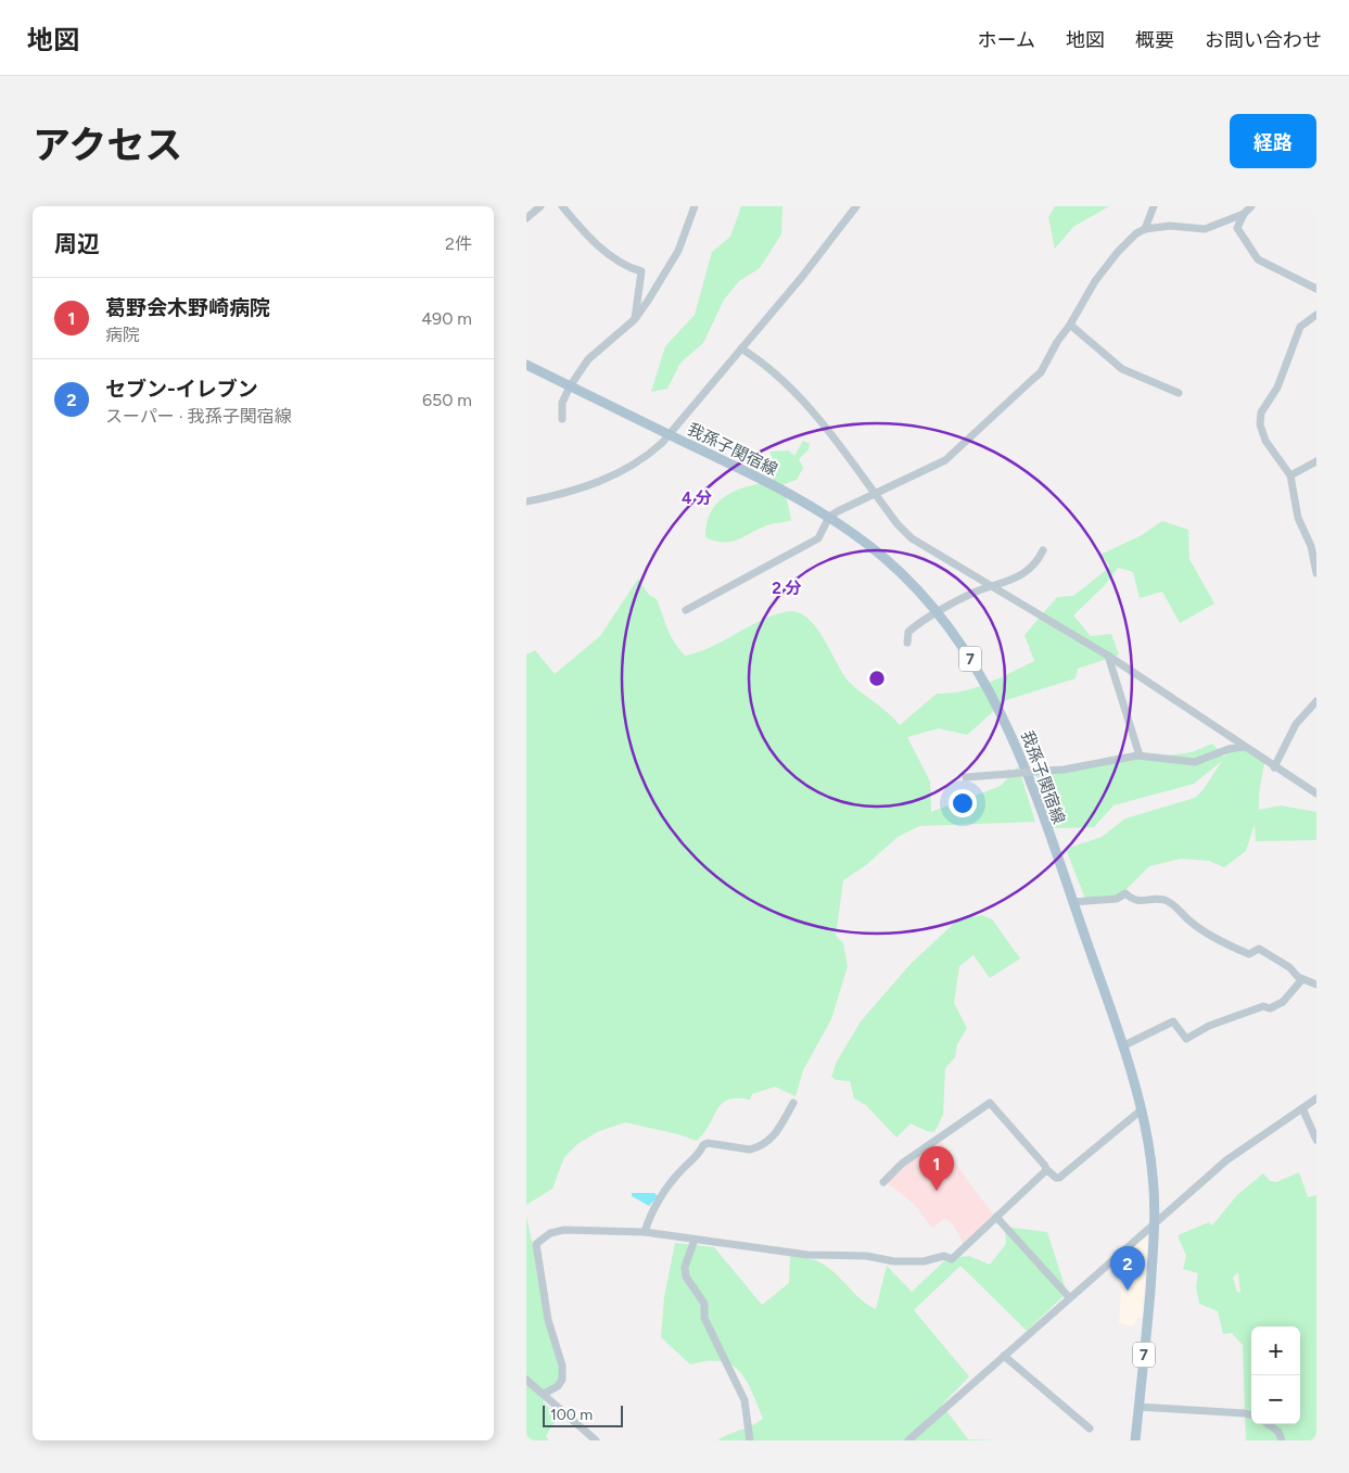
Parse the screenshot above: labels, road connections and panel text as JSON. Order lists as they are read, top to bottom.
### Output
{
  "streets": {
    "main road": ["我孫子関宿線", "7"]
  },
  "scale_bar": "100 m",
  "page": {
    "header": "地図",
    "nav": [
      "ホーム",
      "地図",
      "概要",
      "お問い合わせ"
    ],
    "title": "アクセス",
    "buttons": "経路",
    "heading": ["周辺", "2件"],
    "list": [
      {
        "mark": "1",
        "name": "葛野会木野崎病院",
        "note": "病院",
        "value": "490 m"
      },
      {
        "mark": "2",
        "name": "セブン-イレブン",
        "note": "スーパー · 我孫子関宿線",
        "value": "650 m"
      }
    ],
    "pins": ["1", "2"],
    "map_buttons": ["+", "−"],
    "scale": "100 m"
  },
  "rings": ["4 分", "2 分"]
}
